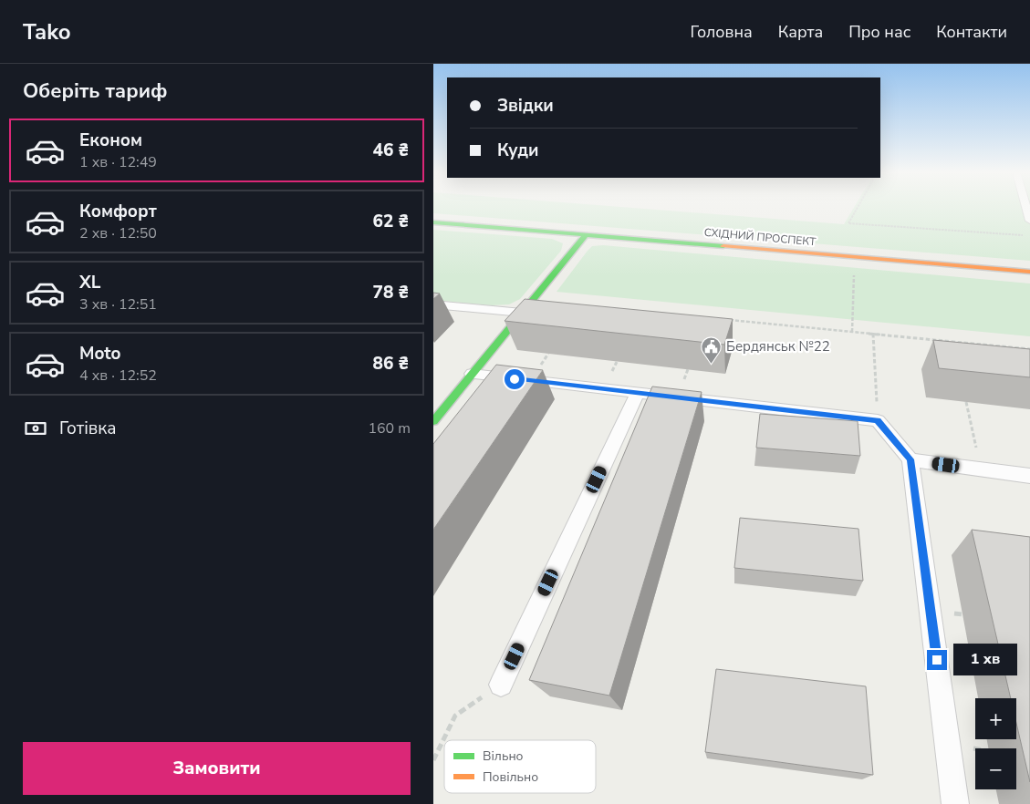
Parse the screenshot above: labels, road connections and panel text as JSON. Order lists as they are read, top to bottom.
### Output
{
  "streets": {
    "main road": ["СХІДНИЙ ПРОСПЕКТ"]
  },
  "places": {
    "public building": ["Бердянськ №22"]
  },
  "legend": ["Вільно", "Повільно"],
  "page": {
    "header": "Tako",
    "nav": [
      "Головна",
      "Карта",
      "Про нас",
      "Контакти"
    ],
    "heading": "Оберіть тариф",
    "banner": ["Звідки", "Куди"],
    "list": [
      {
        "name": "Економ",
        "note": "1 хв · 12:49",
        "value": "46 ₴"
      },
      {
        "name": "Комфорт",
        "note": "2 хв · 12:50",
        "value": "62 ₴"
      },
      {
        "name": "XL",
        "note": "3 хв · 12:51",
        "value": "78 ₴"
      },
      {
        "name": "Moto",
        "note": "4 хв · 12:52",
        "value": "86 ₴"
      }
    ],
    "pay": ["Готівка", "160 m"],
    "bubble": "1 хв",
    "map_buttons": ["+", "−"],
    "buttons": "Замовити"
  }
}
